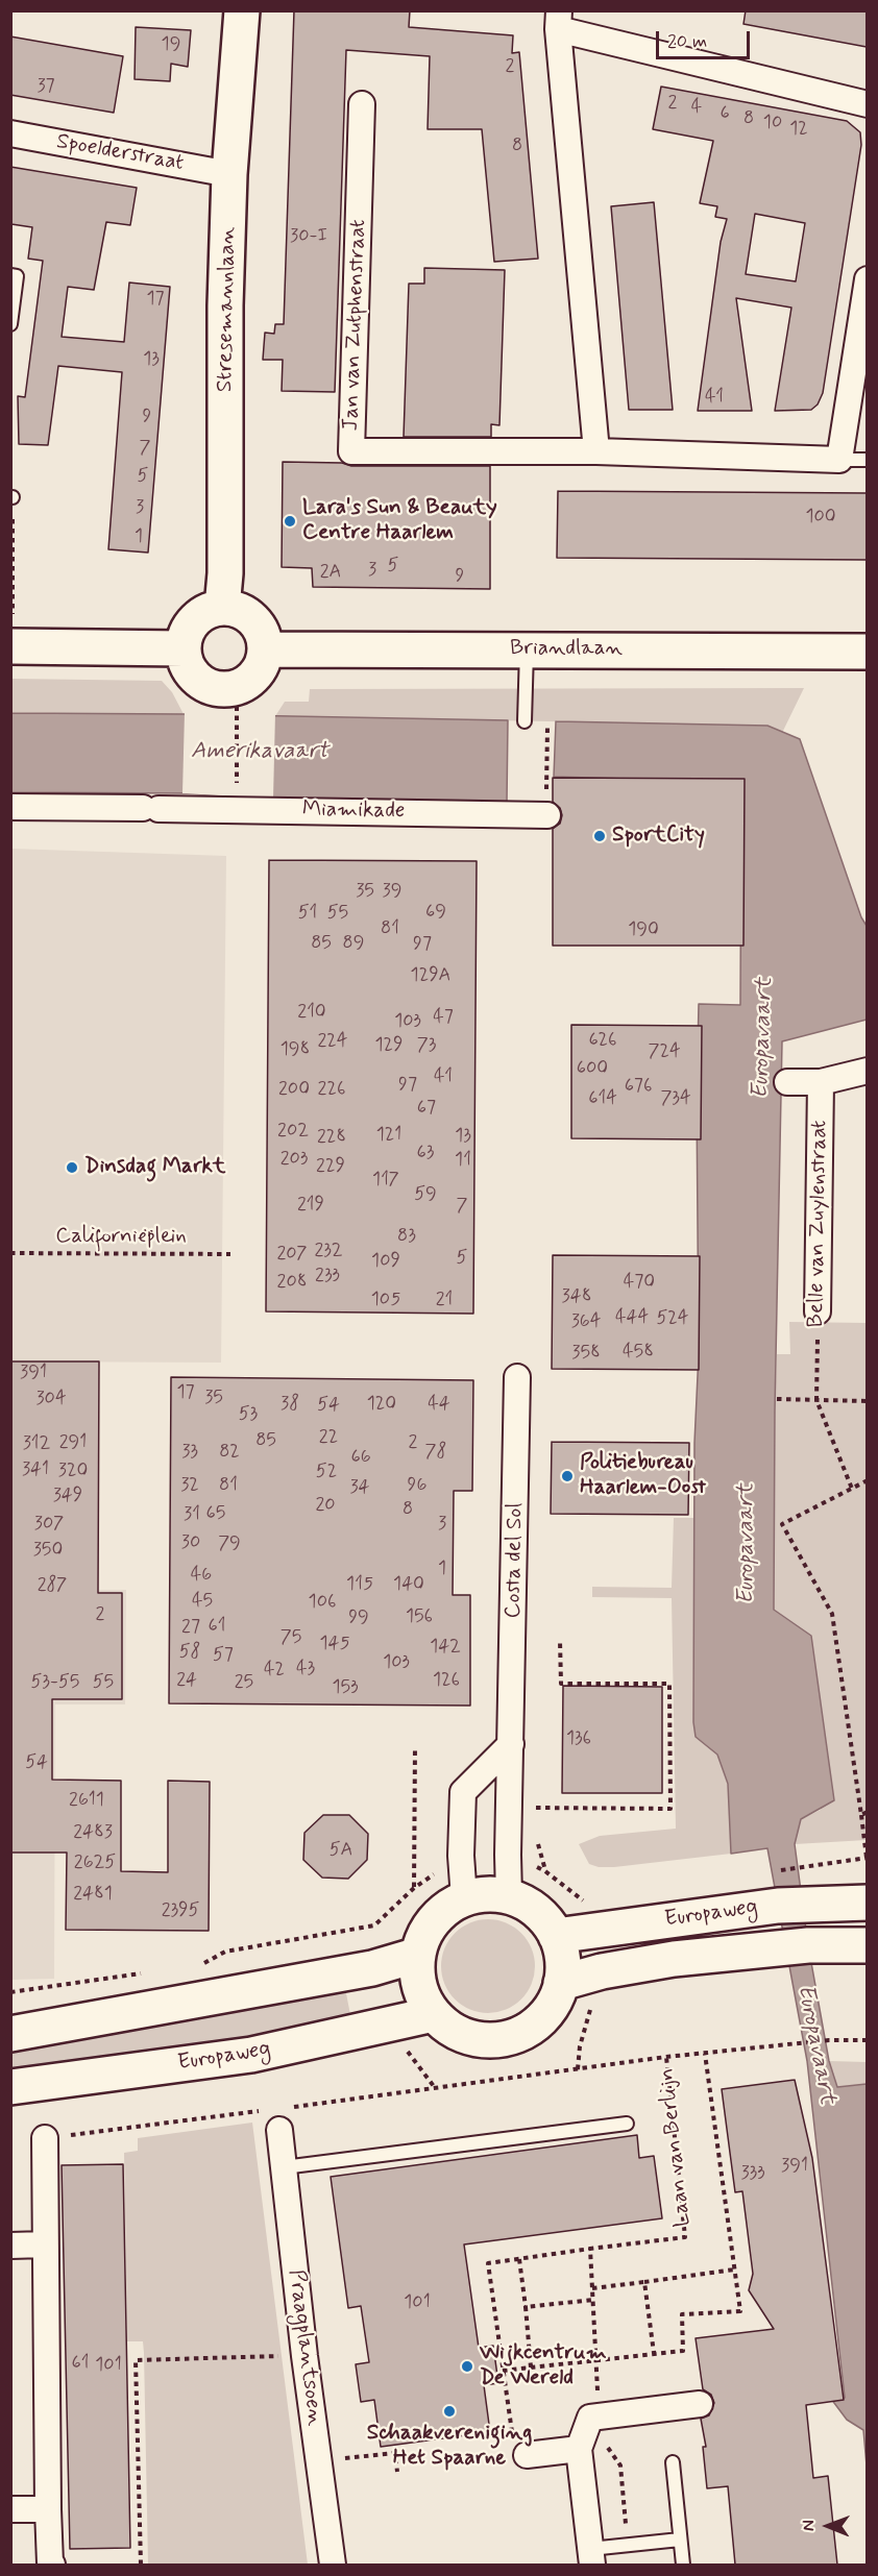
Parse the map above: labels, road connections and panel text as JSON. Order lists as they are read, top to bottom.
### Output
{
  "streets": {
    "main road": ["Stresemannlaan", "Briandlaan", "Europaweg"],
    "street": [
      "Spoelderstraat",
      "Jan van Zutphenstraat",
      "Miamikade",
      "Belle van Zuylenstraat",
      "Costa del Sol",
      "Praagplantsoen"
    ],
    "path": ["Californiëplein", "Laan van Berlijn"]
  },
  "crossings": [
    ["Spoelderstraat", "Stresemannlaan"],
    ["Stresemannlaan", "Briandlaan"],
    ["Costa del Sol", "Europaweg"]
  ],
  "water": ["Amerikavaart", "Europavaart"],
  "places": [
    "Lara's Sun & Beauty Centre Haarlem",
    "SportCity",
    "Dinsdag Markt",
    "Politiebureau Haarlem-Oost",
    "Wijkcentrum De Wereld",
    "Schaakvereniging Het Spaarne"
  ],
  "house_numbers": [
    "19",
    "2",
    "37",
    "2",
    "4",
    "6",
    "8",
    "10",
    "12",
    "8",
    "30-I",
    "17",
    "13",
    "41",
    "9",
    "7",
    "5",
    "3",
    "100",
    "1",
    "5",
    "3",
    "2A",
    "9",
    "35",
    "39",
    "69",
    "51",
    "55",
    "81",
    "190",
    "85",
    "89",
    "97",
    "129A",
    "210",
    "47",
    "103",
    "626",
    "224",
    "129",
    "73",
    "198",
    "724",
    "600",
    "41",
    "97",
    "676",
    "200",
    "226",
    "614",
    "734",
    "67",
    "202",
    "121",
    "13",
    "228",
    "63",
    "203",
    "11",
    "229",
    "117",
    "59",
    "219",
    "7",
    "83",
    "232",
    "207",
    "5",
    "109",
    "233",
    "208",
    "470",
    "348",
    "105",
    "21",
    "444",
    "524",
    "364",
    "458",
    "358",
    "391",
    "17",
    "35",
    "304",
    "38",
    "120",
    "44",
    "54",
    "53",
    "22",
    "85",
    "291",
    "2",
    "312",
    "33",
    "82",
    "78",
    "66",
    "341",
    "320",
    "52",
    "32",
    "81",
    "96",
    "34",
    "349",
    "20",
    "8",
    "65",
    "31",
    "307",
    "3",
    "30",
    "79",
    "350",
    "1",
    "46",
    "115",
    "140",
    "287",
    "45",
    "106",
    "2",
    "156",
    "99",
    "61",
    "27",
    "75",
    "145",
    "142",
    "58",
    "57",
    "103",
    "43",
    "42",
    "24",
    "126",
    "53-55",
    "55",
    "25",
    "153",
    "136",
    "54",
    "2611",
    "2483",
    "5A",
    "2625",
    "2481",
    "2395",
    "391",
    "333",
    "101",
    "61",
    "101"
  ],
  "scale_bar": "20 m",
  "north": "left"
}
